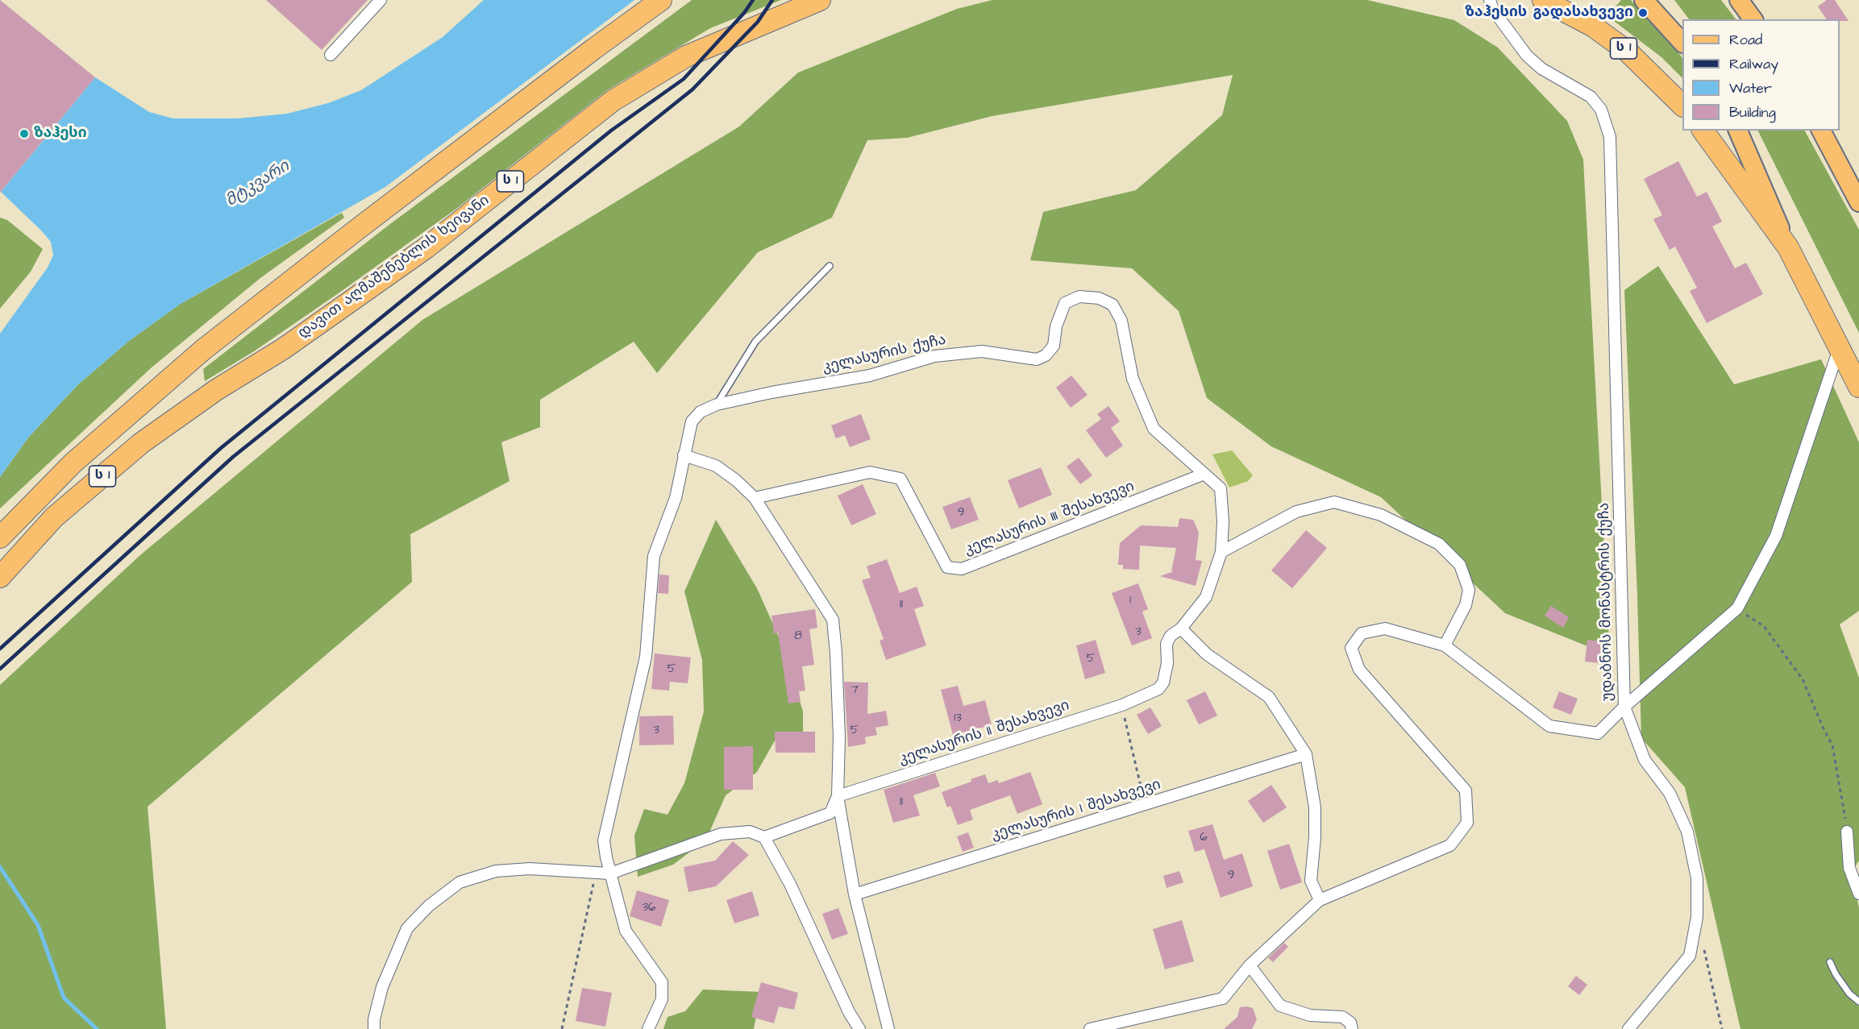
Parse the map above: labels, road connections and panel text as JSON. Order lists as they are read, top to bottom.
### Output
{
  "streets": {
    "highway": ["ს 1", "დავით აღმაშენებლის ხეივანი"],
    "street": [
      "კელასურის ქუჩა",
      "კელასურის III შესახვევი",
      "უდაბნოს მონასტრის ქუჩა",
      "კელასურის II შესახვევი",
      "კელასურის I შესახვევი"
    ]
  },
  "crossings": [
    ["კელასურის ქუჩა", "კელასურის III შესახვევი"],
    ["კელასურის ქუჩა", "კელასურის II შესახვევი"]
  ],
  "water": ["მტკვარი"],
  "places": ["ზაჰესის გადასახვევი", "ზაჰესი"],
  "house_numbers": [
    "9",
    "1",
    "11",
    "3",
    "8",
    "5",
    "5",
    "7",
    "13",
    "3",
    "5",
    "11",
    "6",
    "9",
    "36"
  ],
  "legend": [
    "Road",
    "Railway",
    "Water",
    "Building"
  ]
}
